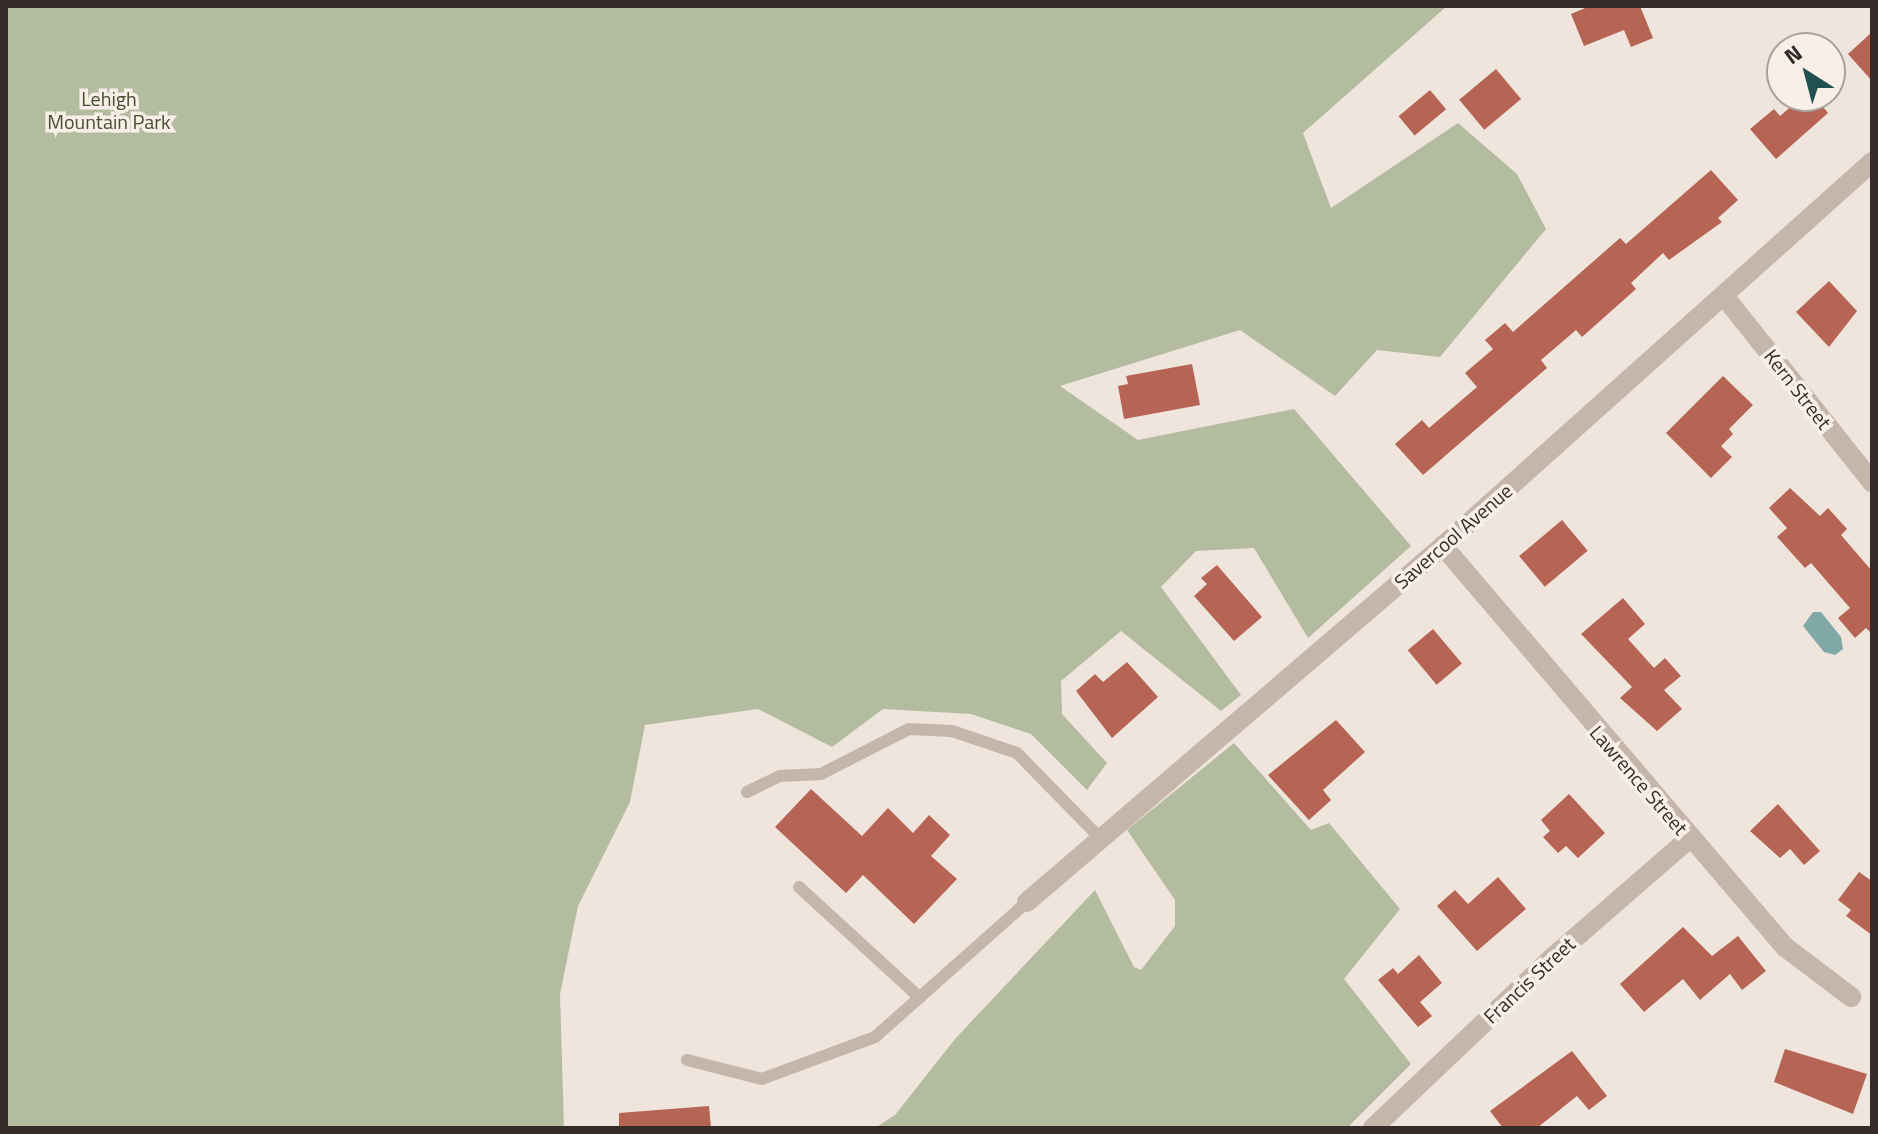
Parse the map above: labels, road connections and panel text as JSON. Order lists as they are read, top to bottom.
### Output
{
  "streets": {
    "street": [
      "Kern Street",
      "Savercool Avenue",
      "Lawrence Street",
      "Francis Street"
    ]
  },
  "crossings": [
    ["Kern Street", "Savercool Avenue"],
    ["Savercool Avenue", "Lawrence Street"],
    ["Lawrence Street", "Francis Street"]
  ],
  "parks": ["Lehigh Mountain Park"],
  "north": "top left"
}
